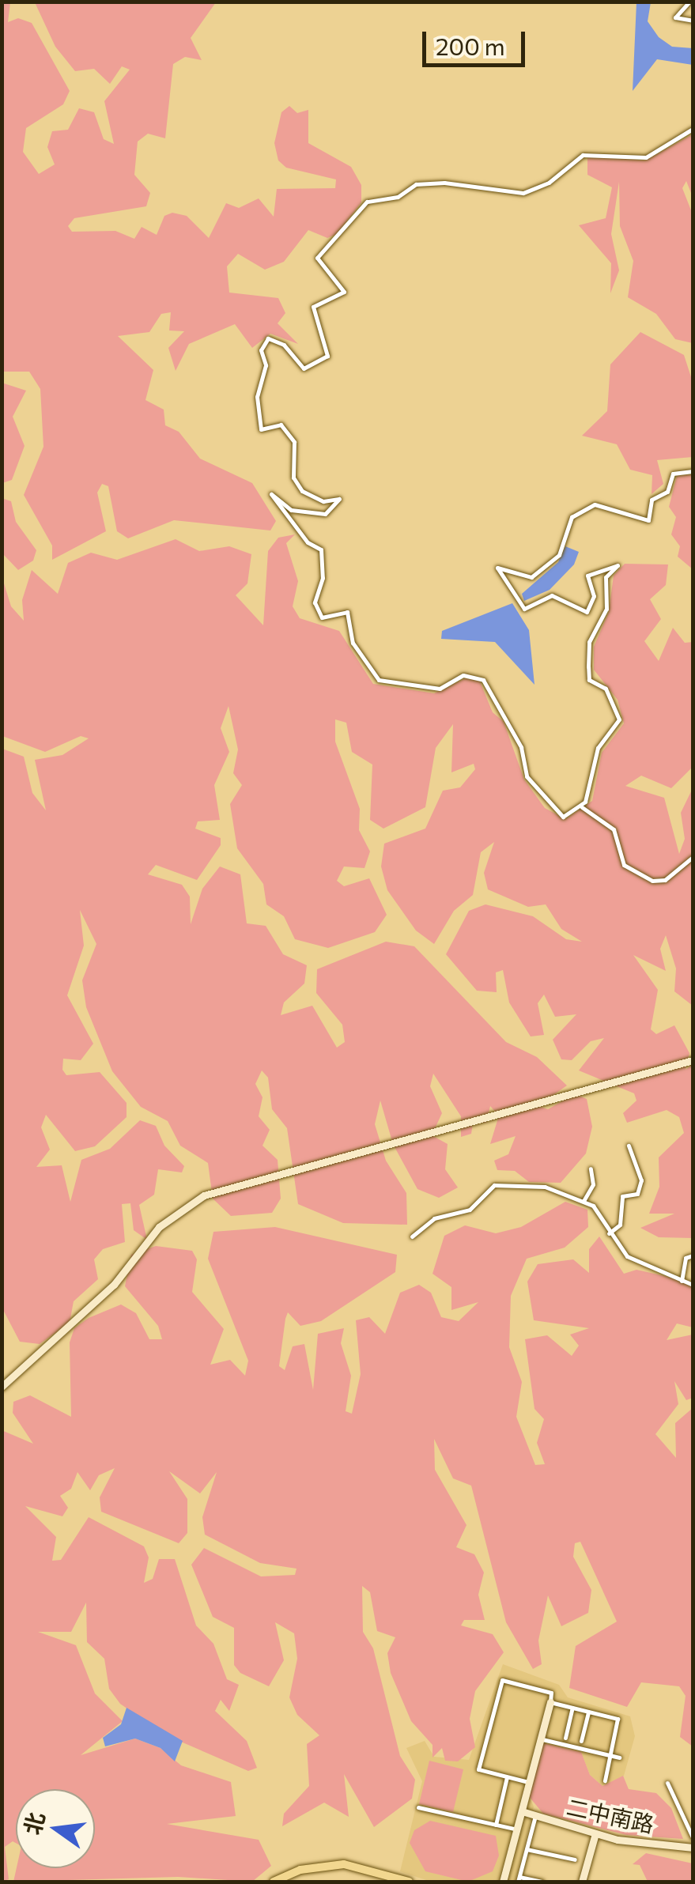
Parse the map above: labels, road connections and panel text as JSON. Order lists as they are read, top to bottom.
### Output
{
  "streets": {
    "street": ["二中南路"]
  },
  "scale_bar": "200 m",
  "north": "left"
}
